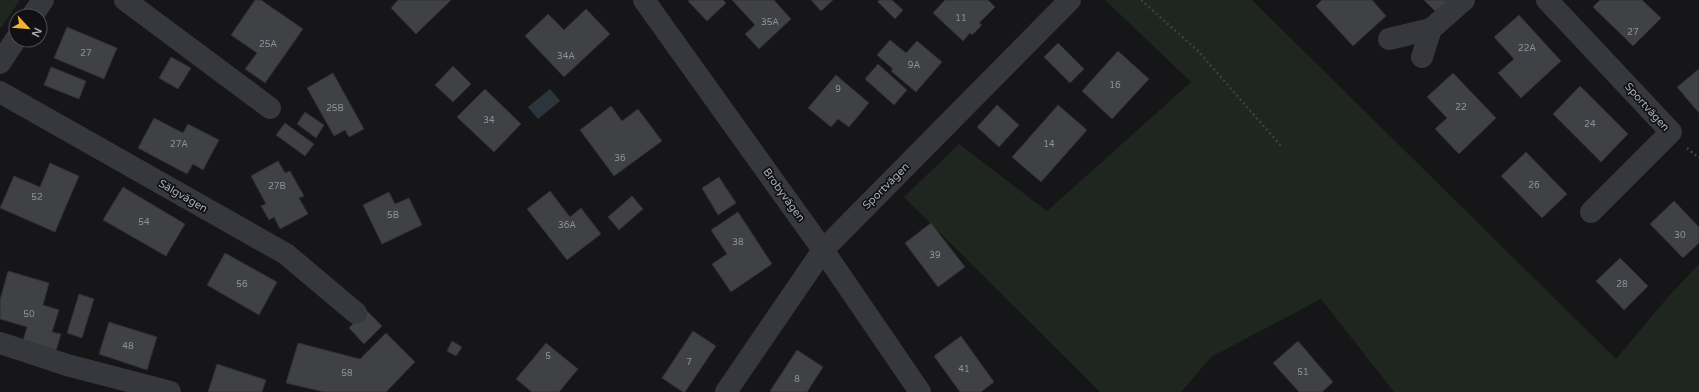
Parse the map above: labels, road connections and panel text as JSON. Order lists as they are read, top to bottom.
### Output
{
  "streets": {
    "street": ["Sportvägen", "Brobyvägen", "Sälgvägen"]
  },
  "crossings": [
    ["Sportvägen", "Brobyvägen"]
  ],
  "house_numbers": [
    "11",
    "35A",
    "27",
    "25A",
    "22A",
    "27",
    "34A",
    "9A",
    "16",
    "9",
    "22",
    "25B",
    "34",
    "24",
    "27A",
    "14",
    "36",
    "26",
    "27B",
    "52",
    "5B",
    "54",
    "36A",
    "30",
    "38",
    "39",
    "56",
    "28",
    "50",
    "48",
    "5",
    "7",
    "41",
    "51",
    "58",
    "8"
  ],
  "north": "bottom right"
}
